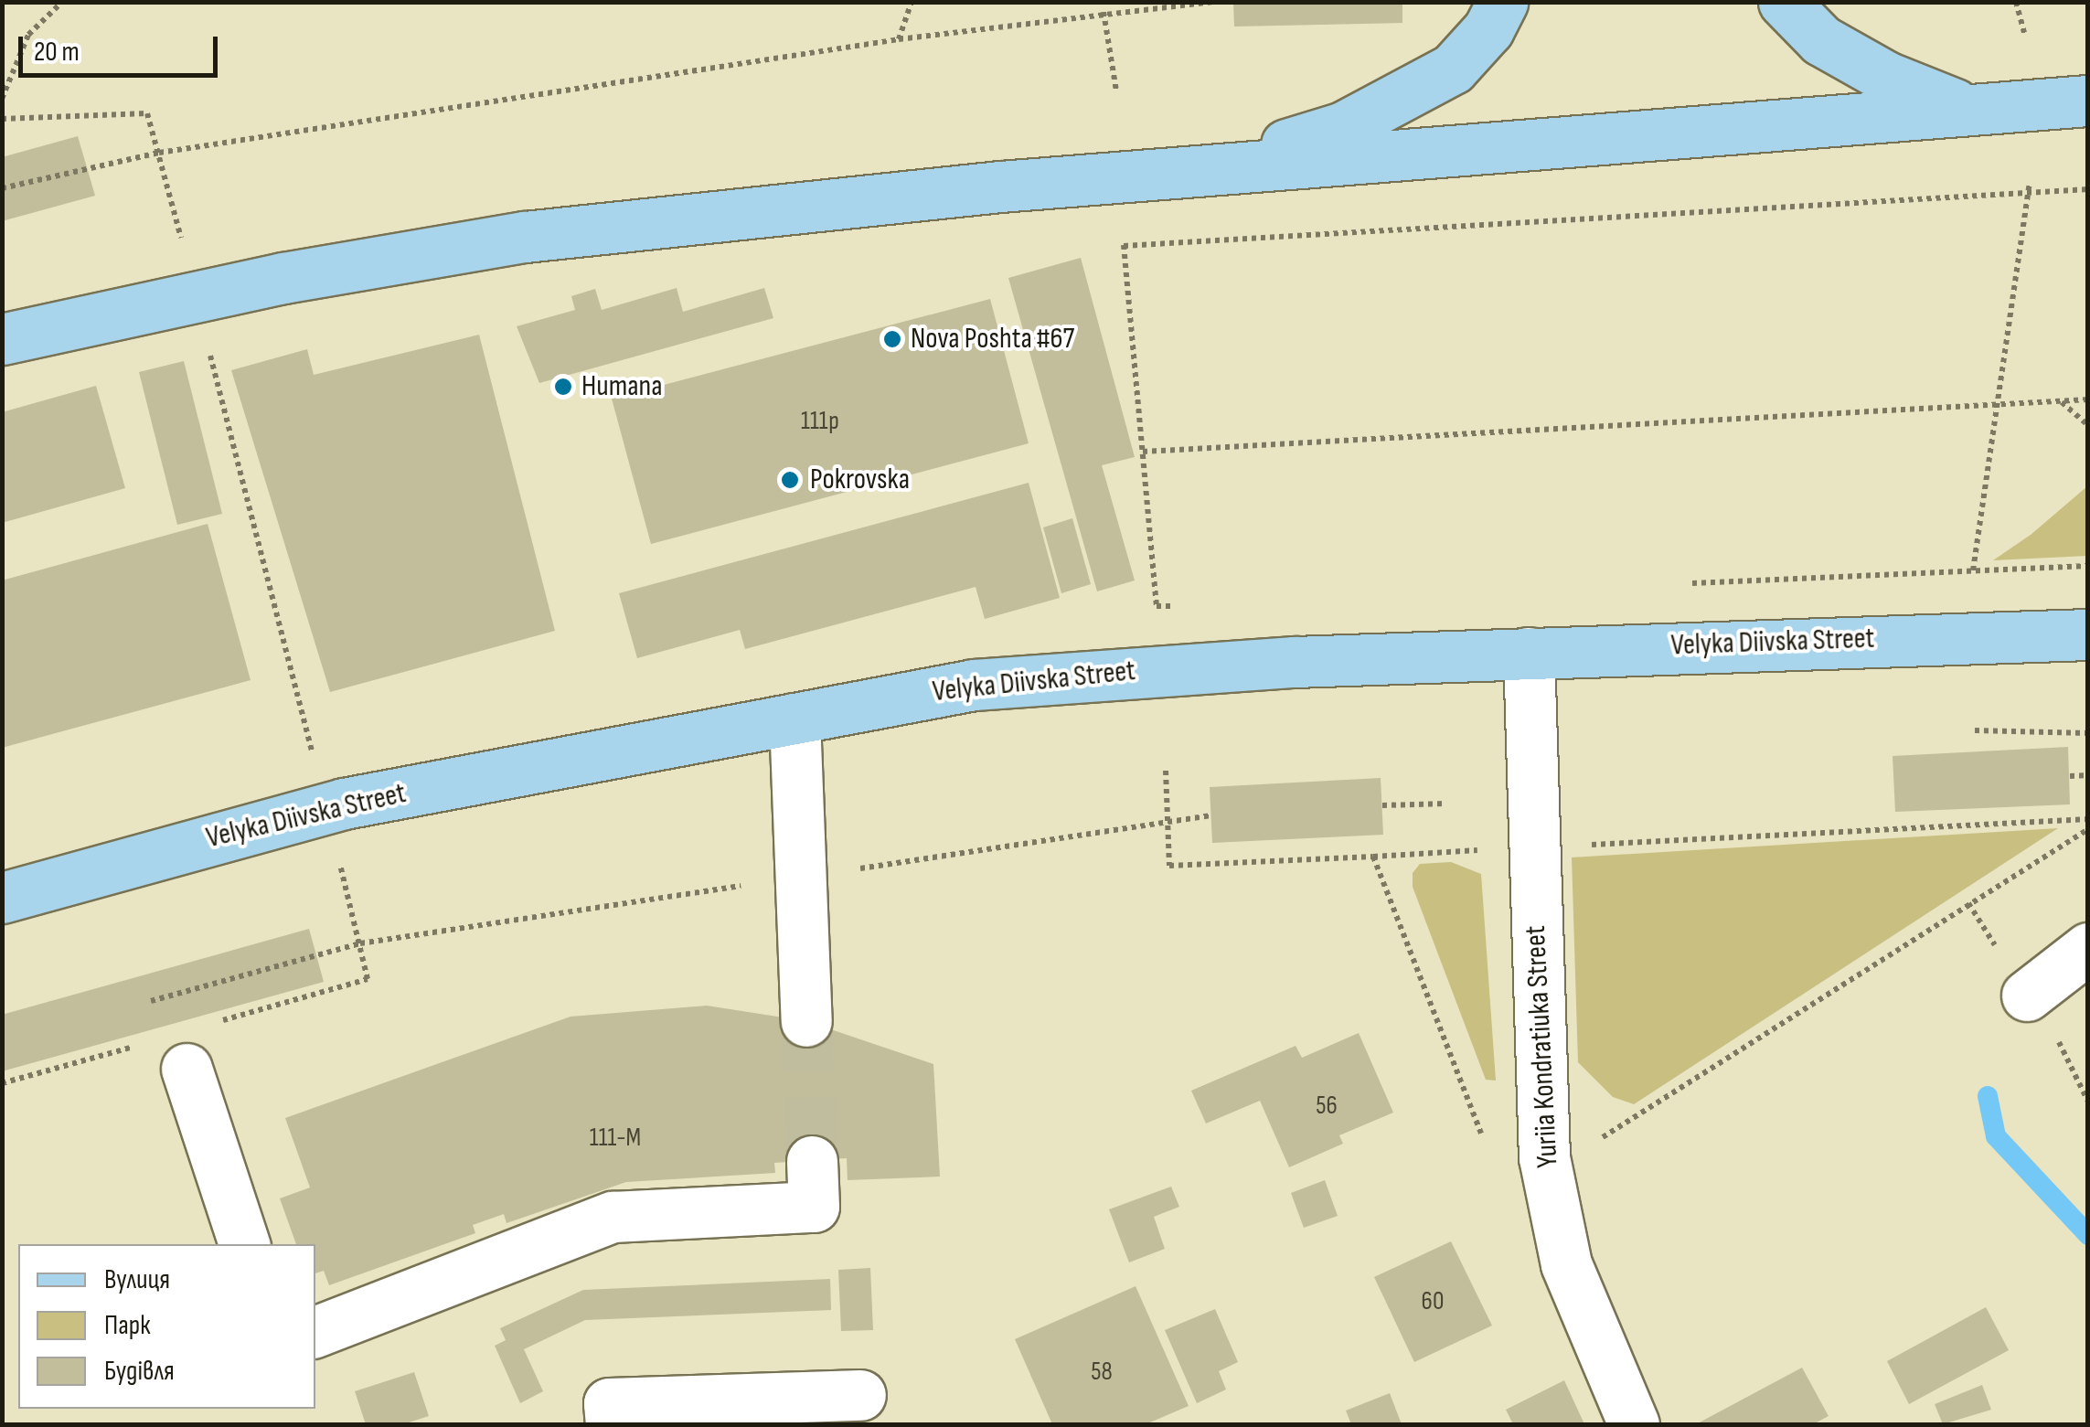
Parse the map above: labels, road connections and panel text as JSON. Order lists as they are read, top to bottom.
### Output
{
  "streets": {
    "main road": ["Velyka Diivska Street"],
    "street": ["Yuriia Kondratiuka Street"]
  },
  "crossings": [
    ["Velyka Diivska Street", "Yuriia Kondratiuka Street"]
  ],
  "places": ["Nova Poshta #67", "Humana", "Pokrovska"],
  "house_numbers": [
    "111р",
    "56",
    "111-М",
    "60",
    "58"
  ],
  "legend": ["Вулиця", "Парк", "Будівля"],
  "scale_bar": "20 m"
}
